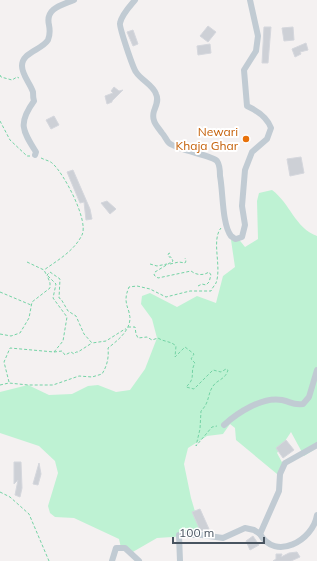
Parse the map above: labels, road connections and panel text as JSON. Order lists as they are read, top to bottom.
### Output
{
  "places": ["Newari Khaja Ghar"],
  "scale_bar": "100 m"
}
